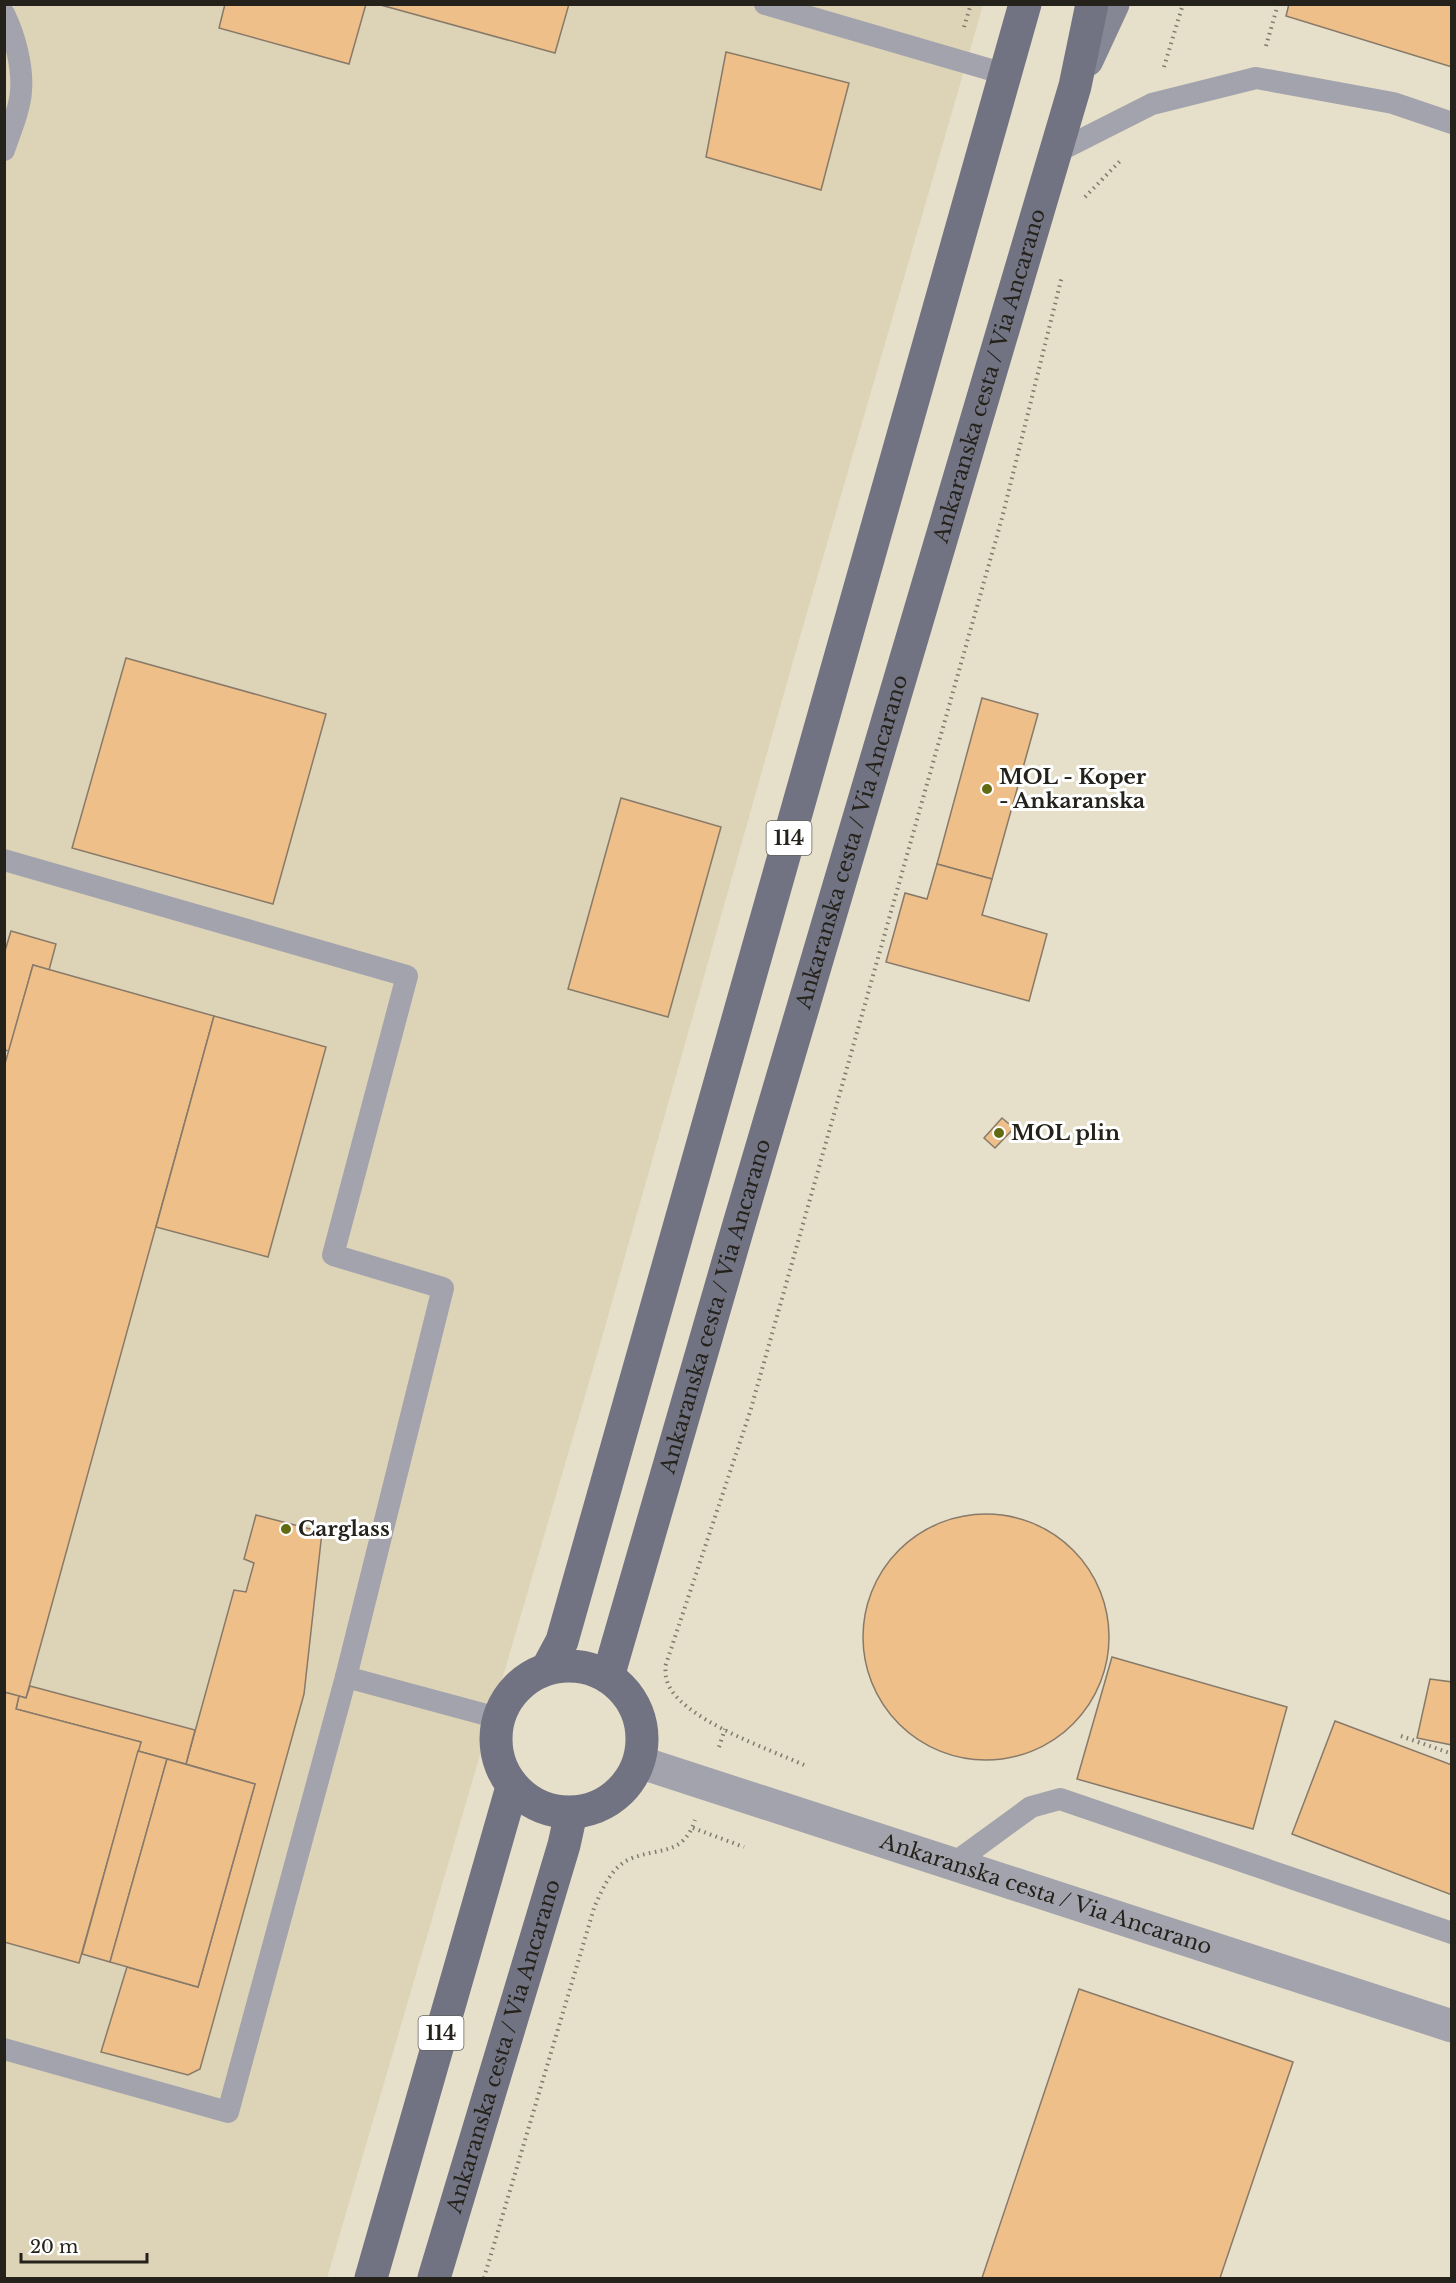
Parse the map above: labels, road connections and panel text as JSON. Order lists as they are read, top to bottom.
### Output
{
  "streets": {
    "main road": ["Ankaranska cesta / Via Ancarano", "114"]
  },
  "crossings": [
    ["Ankaranska cesta / Via Ancarano", "114"]
  ],
  "places": ["MOL - Koper - Ankaranska", "MOL plin", "Carglass"],
  "scale_bar": "20 m"
}
